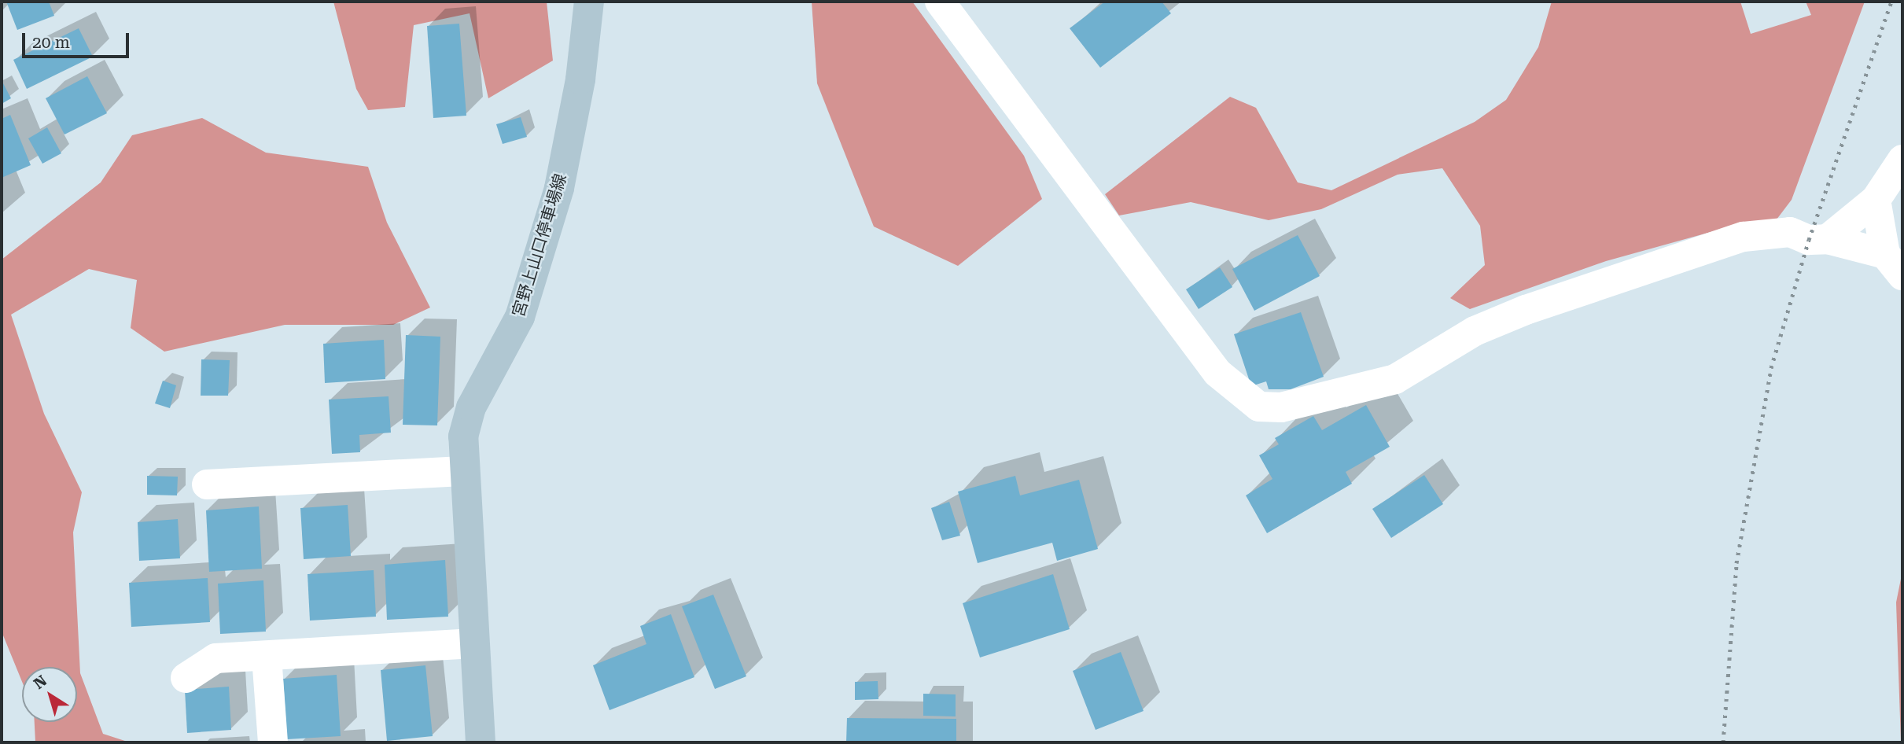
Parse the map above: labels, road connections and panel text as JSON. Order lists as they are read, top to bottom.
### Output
{
  "streets": {
    "main road": ["宮野上山口停車場線"]
  },
  "scale_bar": "20 m",
  "north": "top left"
}
